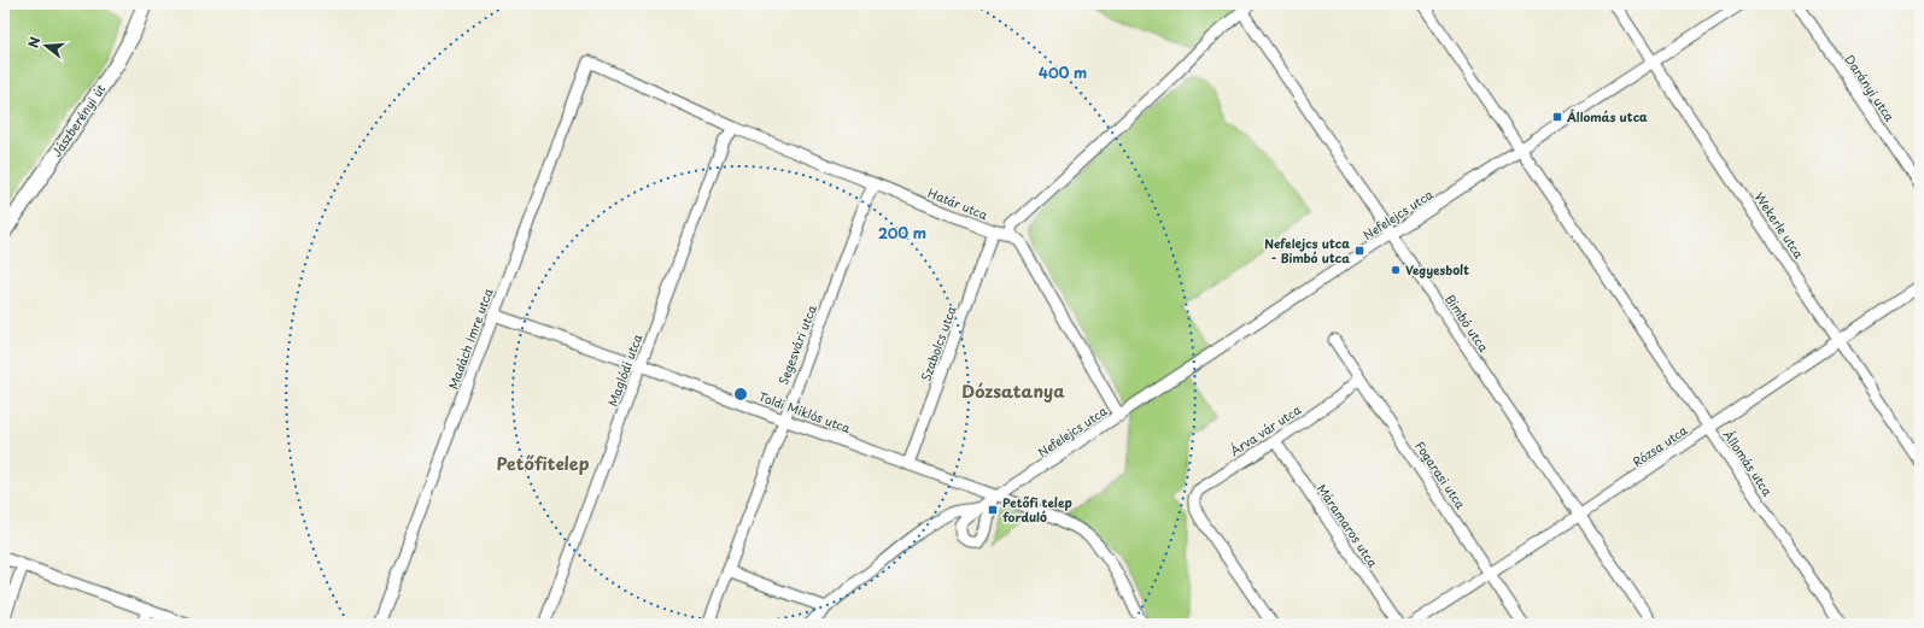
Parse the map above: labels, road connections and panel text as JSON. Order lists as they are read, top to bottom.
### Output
{
  "streets": {
    "main road": ["Jászberényi út"],
    "street": [
      "Darányi utca",
      "Határ utca",
      "Nefelejcs utca",
      "Wekerle utca",
      "Bimbó utca",
      "Madách Imre utca",
      "Szabolcs utca",
      "Segesvári utca",
      "Maglódi utca",
      "Toldi Miklós utca",
      "Árva vár utca",
      "Rózsa utca",
      "Állomás utca",
      "Fogarasi utca",
      "Máramaros utca"
    ]
  },
  "crossings": [
    ["Határ utca", "Madách Imre utca"],
    ["Határ utca", "Szabolcs utca"],
    ["Határ utca", "Segesvári utca"],
    ["Határ utca", "Maglódi utca"],
    ["Nefelejcs utca", "Wekerle utca"],
    ["Nefelejcs utca", "Bimbó utca"],
    ["Nefelejcs utca", "Toldi Miklós utca"],
    ["Nefelejcs utca", "Állomás utca"],
    ["Wekerle utca", "Rózsa utca"],
    ["Bimbó utca", "Rózsa utca"],
    ["Madách Imre utca", "Toldi Miklós utca"],
    ["Szabolcs utca", "Toldi Miklós utca"],
    ["Segesvári utca", "Toldi Miklós utca"],
    ["Maglódi utca", "Toldi Miklós utca"],
    ["Árva vár utca", "Fogarasi utca"],
    ["Árva vár utca", "Máramaros utca"],
    ["Rózsa utca", "Állomás utca"],
    ["Rózsa utca", "Fogarasi utca"]
  ],
  "districts": ["Dózsatanya", "Petőfitelep"],
  "places": {
    "transit": ["Állomás utca", "Nefelejcs utca - Bimbó utca", "Petőfi telep forduló"],
    "other": ["Vegyesbolt"]
  },
  "north": "left",
  "rings": ["400 m", "200 m"]
}
